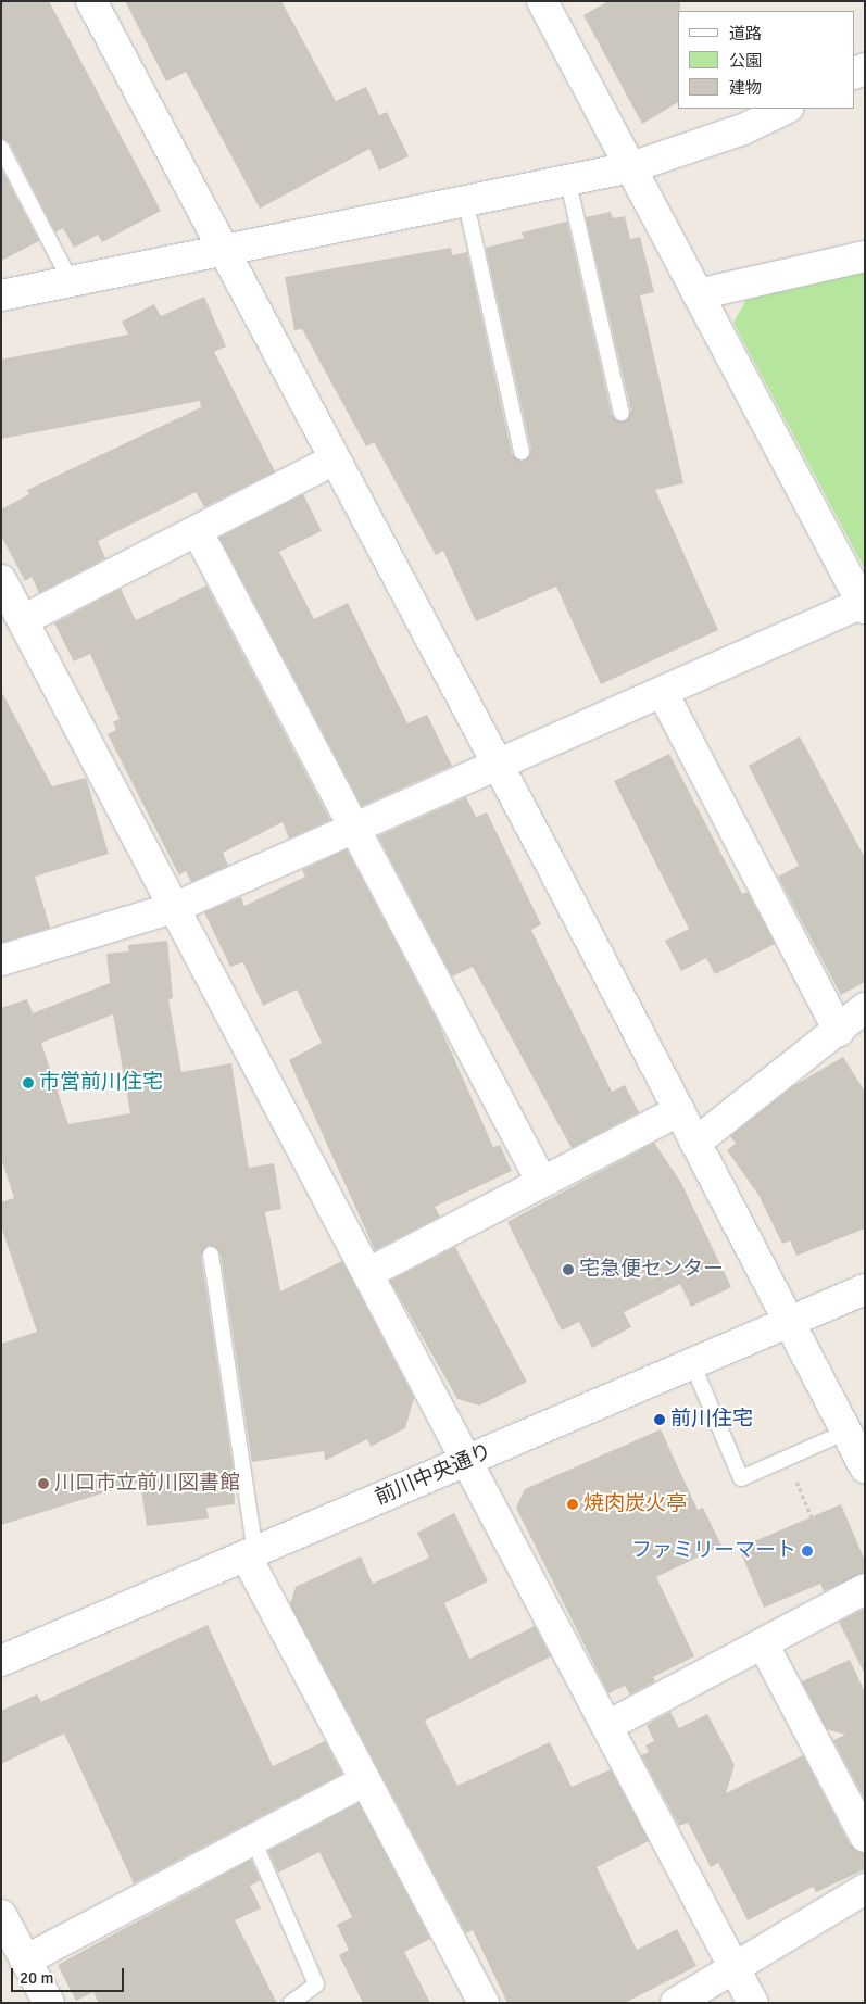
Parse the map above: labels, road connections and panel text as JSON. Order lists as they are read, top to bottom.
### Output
{
  "streets": {
    "street": ["前川中央通り"]
  },
  "places": [
    "市営前川住宅",
    "宅急便センター",
    "前川住宅",
    "川口市立前川図書館",
    "焼肉炭火亭",
    "ファミリーマート"
  ],
  "legend": ["道路", "公園", "建物"],
  "scale_bar": "20 m"
}
